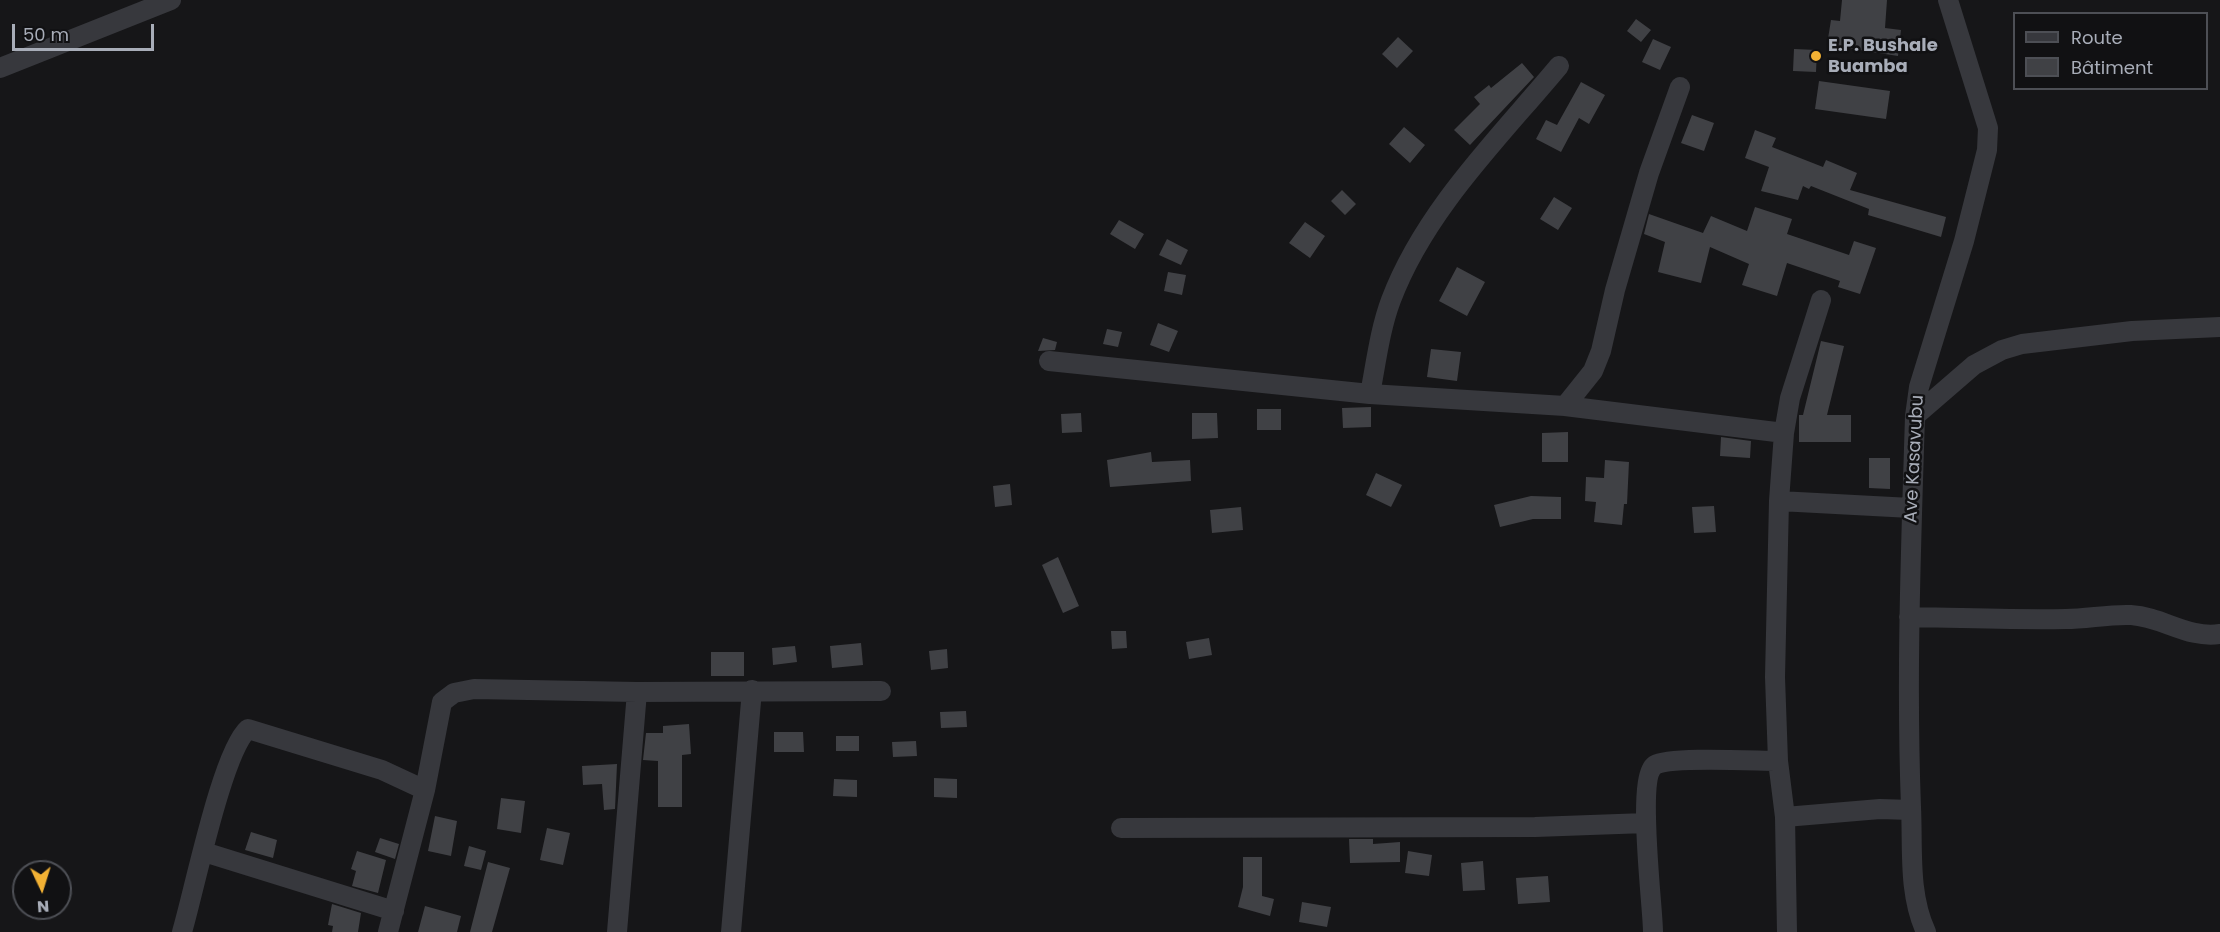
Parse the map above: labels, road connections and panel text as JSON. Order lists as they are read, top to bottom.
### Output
{
  "streets": {
    "street": ["Ave Kasavubu"]
  },
  "places": ["E.P. Bushale Buamba"],
  "legend": ["Route", "Bâtiment"],
  "scale_bar": "50 m",
  "north": "bottom"
}
